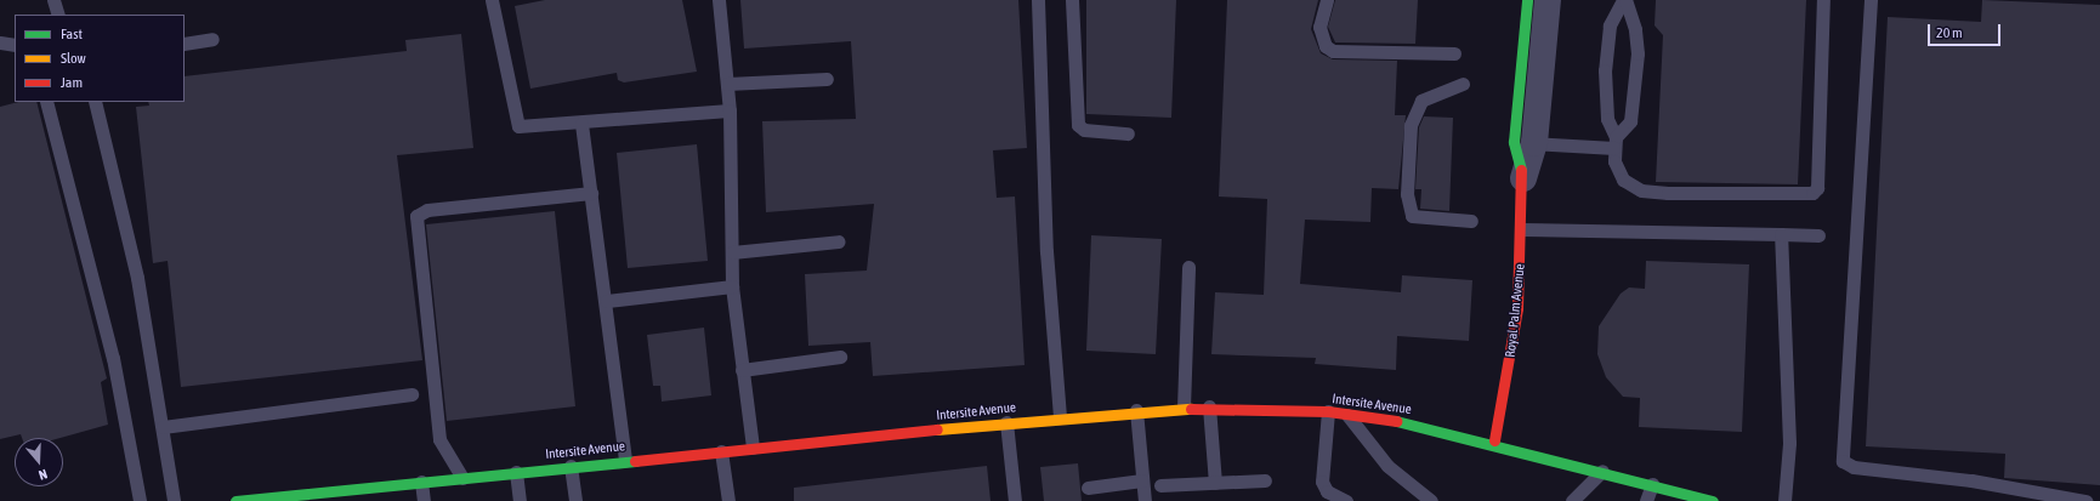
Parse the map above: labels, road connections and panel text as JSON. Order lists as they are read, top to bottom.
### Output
{
  "streets": {
    "street": ["Royal Palm Avenue", "Intersite Avenue"]
  },
  "crossings": [
    ["Royal Palm Avenue", "Intersite Avenue"]
  ],
  "legend": ["Fast", "Slow", "Jam"],
  "scale_bar": "20 m",
  "north": "bottom"
}
